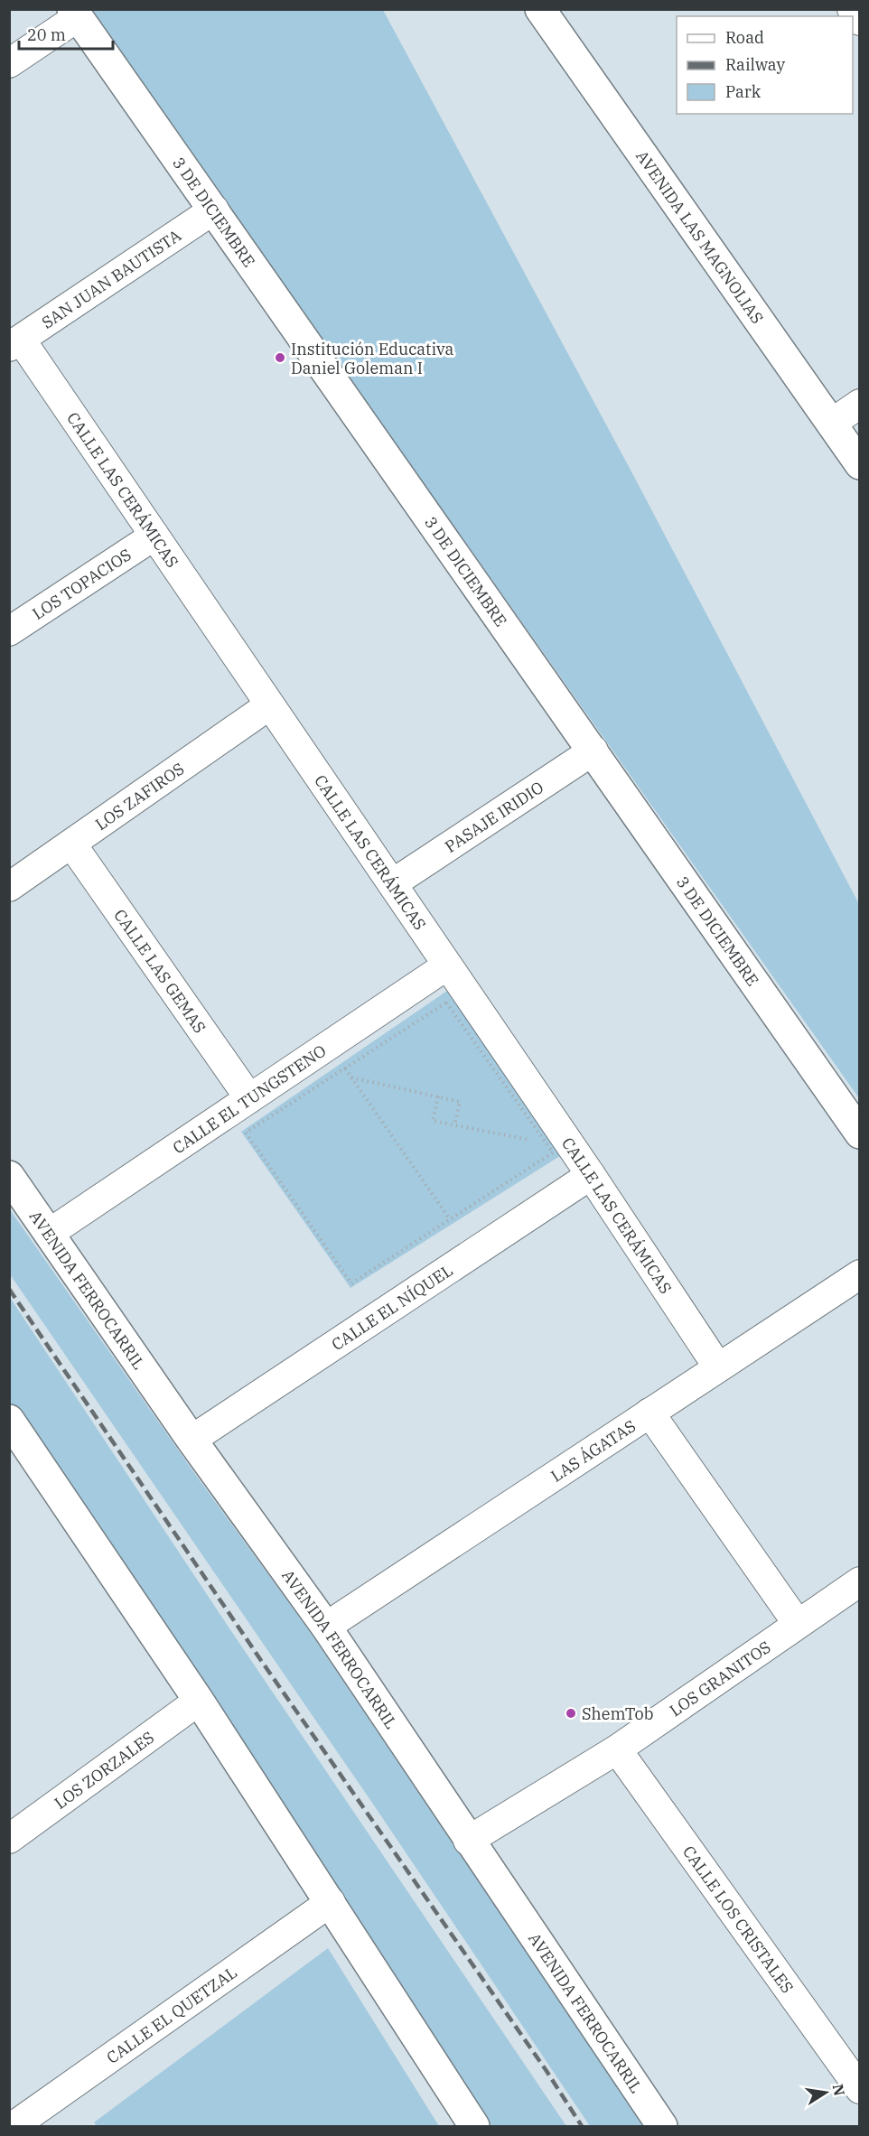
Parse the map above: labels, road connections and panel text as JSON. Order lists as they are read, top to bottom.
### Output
{
  "streets": {
    "street": [
      "3 DE DICIEMBRE",
      "AVENIDA LAS MAGNOLIAS",
      "SAN JUAN BAUTISTA",
      "CALLE LAS CERÁMICAS",
      "LOS TOPACIOS",
      "LOS ZAFIROS",
      "PASAJE IRIDIO",
      "CALLE LAS GEMAS",
      "CALLE EL TUNGSTENO",
      "AVENIDA FERROCARRIL",
      "CALLE EL NÍQUEL",
      "LAS ÁGATAS",
      "LOS GRANITOS",
      "LOS ZORZALES",
      "CALLE LOS CRISTALES",
      "CALLE EL QUETZAL"
    ]
  },
  "crossings": [
    ["3 DE DICIEMBRE", "SAN JUAN BAUTISTA"],
    ["3 DE DICIEMBRE", "PASAJE IRIDIO"],
    ["SAN JUAN BAUTISTA", "CALLE LAS CERÁMICAS"],
    ["CALLE LAS CERÁMICAS", "LOS TOPACIOS"],
    ["CALLE LAS CERÁMICAS", "LOS ZAFIROS"],
    ["CALLE LAS CERÁMICAS", "PASAJE IRIDIO"],
    ["CALLE LAS CERÁMICAS", "CALLE EL TUNGSTENO"],
    ["CALLE LAS CERÁMICAS", "CALLE EL NÍQUEL"],
    ["CALLE LAS CERÁMICAS", "LAS ÁGATAS"],
    ["LOS ZAFIROS", "CALLE LAS GEMAS"],
    ["CALLE LAS GEMAS", "CALLE EL TUNGSTENO"],
    ["CALLE EL TUNGSTENO", "AVENIDA FERROCARRIL"],
    ["AVENIDA FERROCARRIL", "CALLE EL NÍQUEL"],
    ["AVENIDA FERROCARRIL", "LAS ÁGATAS"],
    ["AVENIDA FERROCARRIL", "LOS GRANITOS"],
    ["LOS GRANITOS", "CALLE LOS CRISTALES"]
  ],
  "places": ["Institución Educativa Daniel Goleman I", "ShemTob"],
  "legend": ["Road", "Railway", "Park"],
  "scale_bar": "20 m",
  "north": "right"
}
